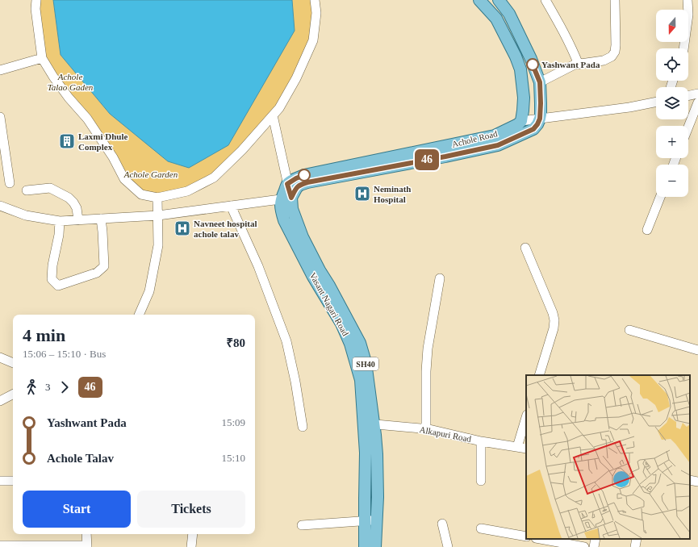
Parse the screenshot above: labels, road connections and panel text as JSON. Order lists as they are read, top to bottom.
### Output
{
  "streets": {
    "main road": ["Achole Road", "Vasant Nagari Road", "SH40"],
    "street": ["Alkapuri Road"]
  },
  "crossings": [
    ["Achole Road", "Vasant Nagari Road"],
    ["Vasant Nagari Road", "Alkapuri Road"]
  ],
  "parks": ["Achole Talao Gaden", "Achole Garden"],
  "places": {
    "other": ["Yashwant Pada"],
    "building": ["Laxmi Dhule Complex"],
    "hospital": ["Neminath Hospital", "Navneet hospital achole talav"]
  },
  "lines": ["bus line 46"],
  "north": "bottom",
  "page": {
    "on_map": "46",
    "map_buttons": ["+", "−"],
    "heading": ["4 min", "15:06 – 15:10 · Bus", "₹80"],
    "legs": ["3", "46"],
    "list": [
      {
        "name": "Yashwant Pada",
        "value": "15:09"
      },
      {
        "name": "Achole Talav",
        "value": "15:10"
      }
    ],
    "buttons": ["Start", "Tickets"]
  }
}
